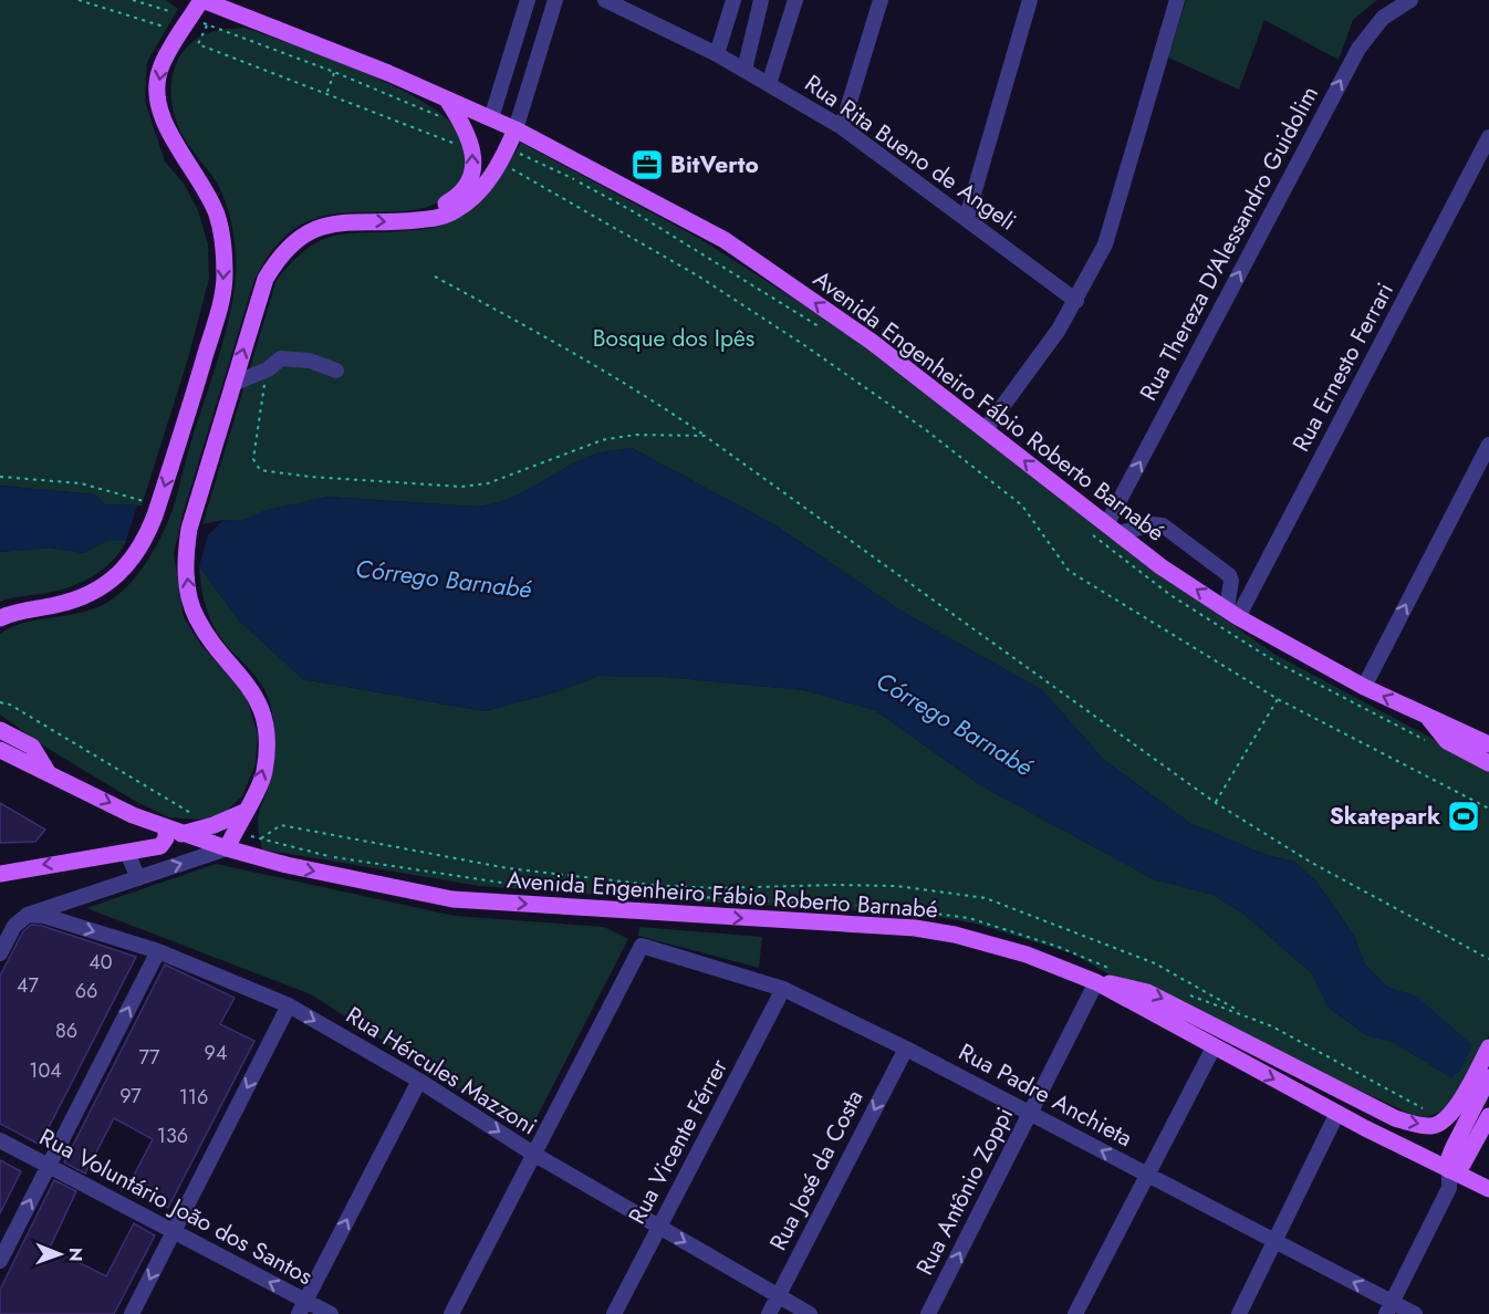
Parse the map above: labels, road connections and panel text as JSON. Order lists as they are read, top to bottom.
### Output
{
  "streets": {
    "main road": ["Avenida Engenheiro Fábio Roberto Barnabé"],
    "street": [
      "Rua Rita Bueno de Angeli",
      "Rua Thereza D'Alessandro Guidolim",
      "Rua Ernesto Ferrari",
      "Rua Hércules Mazzoni",
      "Rua Padre Anchieta",
      "Rua Vicente Férrer",
      "Rua José da Costa",
      "Rua Antônio Zoppi",
      "Rua Voluntário João dos Santos"
    ]
  },
  "crossings": [
    ["Rua Thereza D'Alessandro Guidolim", "Avenida Engenheiro Fábio Roberto Barnabé"],
    ["Rua Ernesto Ferrari", "Avenida Engenheiro Fábio Roberto Barnabé"],
    ["Avenida Engenheiro Fábio Roberto Barnabé", "Rua Antônio Zoppi"],
    ["Rua Hércules Mazzoni", "Rua Padre Anchieta"],
    ["Rua Hércules Mazzoni", "Rua Vicente Férrer"],
    ["Rua Hércules Mazzoni", "Rua José da Costa"],
    ["Rua Padre Anchieta", "Rua Vicente Férrer"],
    ["Rua Padre Anchieta", "Rua José da Costa"],
    ["Rua Padre Anchieta", "Rua Antônio Zoppi"]
  ],
  "one_way": [
    "Rua Thereza D'Alessandro Guidolim",
    "Rua Hércules Mazzoni",
    "Rua José da Costa",
    "Rua Voluntário João dos Santos"
  ],
  "water": ["Córrego Barnabé"],
  "parks": ["Bosque dos Ipês"],
  "places": {
    "office": ["BitVerto"],
    "sports": ["Skatepark"]
  },
  "house_numbers": [
    "40",
    "47",
    "66",
    "86",
    "94",
    "77",
    "104",
    "97",
    "116",
    "136"
  ],
  "north": "right"
}
